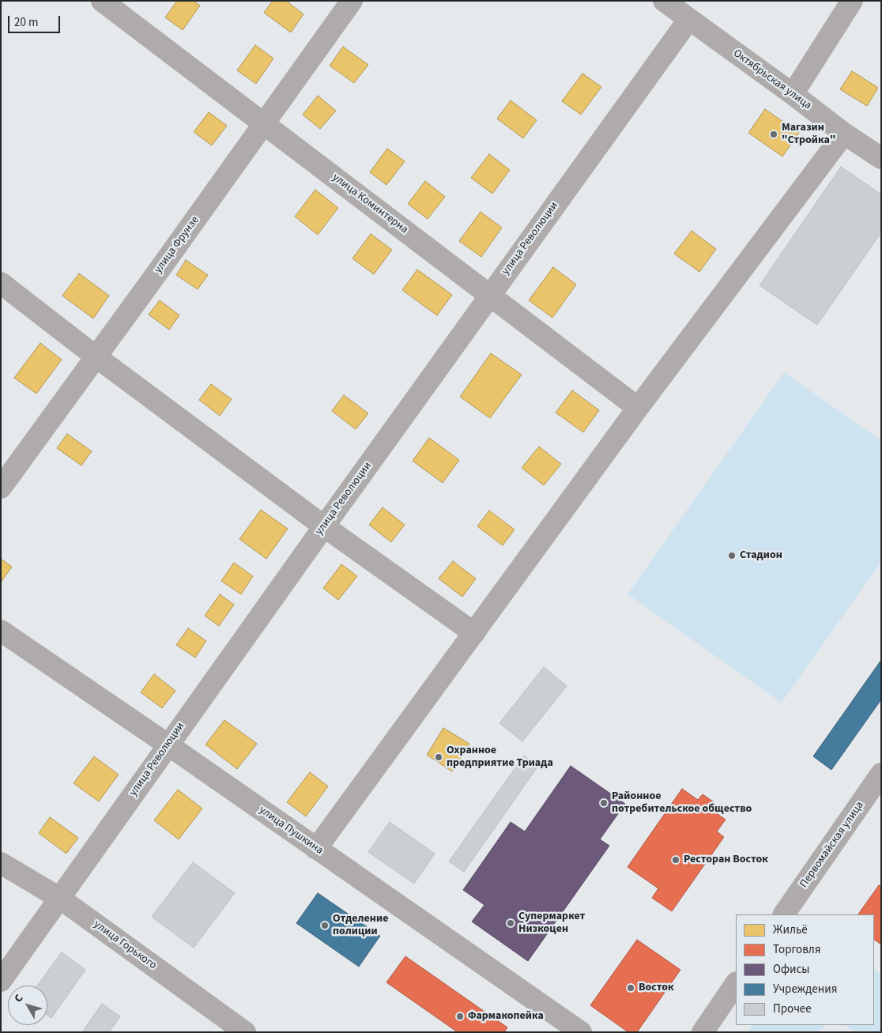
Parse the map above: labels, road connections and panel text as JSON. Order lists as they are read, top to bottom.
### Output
{
  "streets": {
    "street": [
      "Октябрьская улица",
      "улица Коминтерна",
      "улица Революции",
      "улица Фрунзе",
      "улица Пушкина",
      "Первомайская улица",
      "улица Горького"
    ]
  },
  "crossings": [
    ["Октябрьская улица", "улица Революции"],
    ["улица Коминтерна", "улица Революции"],
    ["улица Коминтерна", "улица Фрунзе"],
    ["улица Революции", "улица Пушкина"],
    ["улица Революции", "улица Горького"]
  ],
  "places": [
    "Магазин \"Стройка\"",
    "Стадион",
    "Охранное предприятие Триада",
    "Районное потребительское общество",
    "Ресторан Восток",
    "Супермаркет Низкоцен",
    "Отделение полиции",
    "Восток",
    "Фармакопейка"
  ],
  "legend": [
    "Жильё",
    "Торговля",
    "Офисы",
    "Учреждения",
    "Прочее"
  ],
  "scale_bar": "20 m",
  "north": "top left"
}
